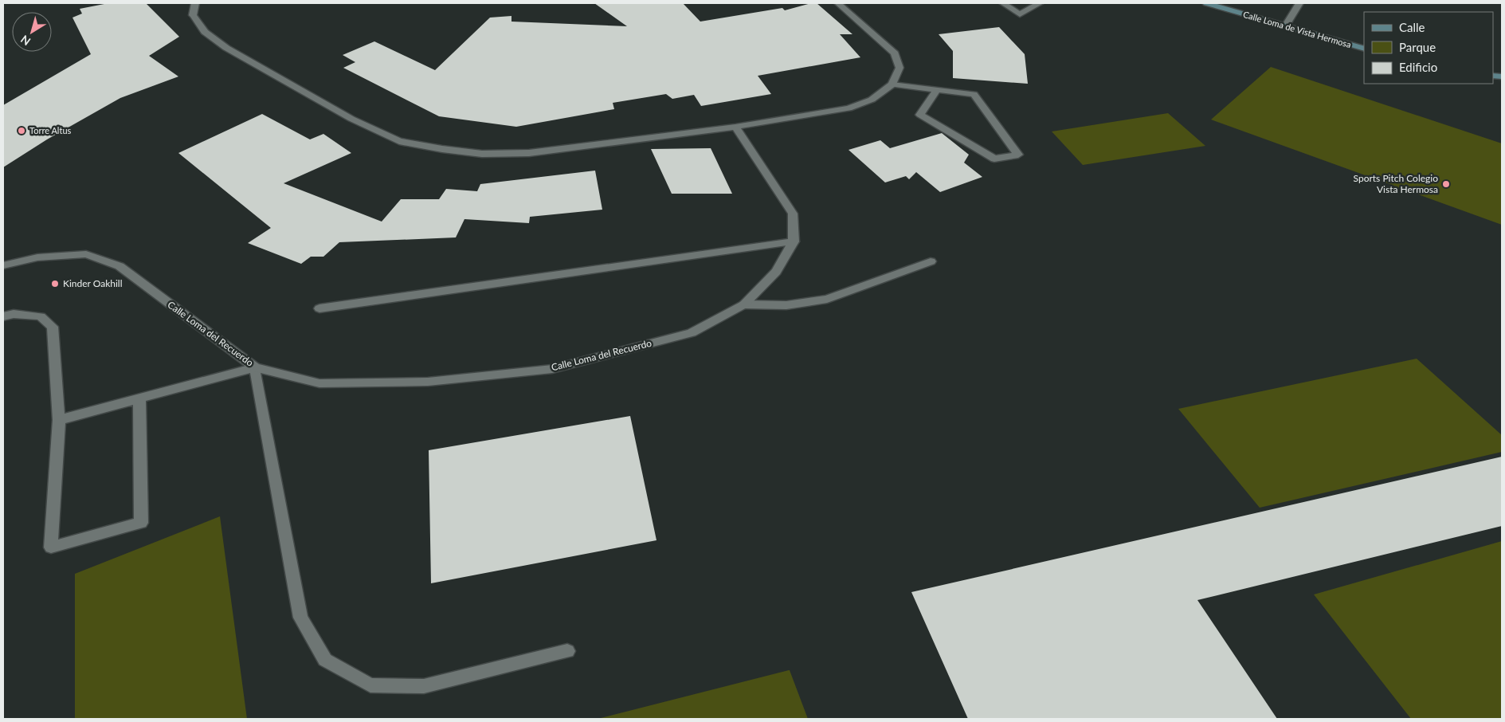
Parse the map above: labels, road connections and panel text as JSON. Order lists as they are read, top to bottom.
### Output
{
  "streets": {
    "street": ["Calle Loma de Vista Hermosa", "Calle Loma del Recuerdo"]
  },
  "places": ["Torre Altus", "Sports Pitch Colegio Vista Hermosa", "Kinder Oakhill"],
  "legend": ["Calle", "Parque", "Edificio"],
  "north": "bottom left"
}
